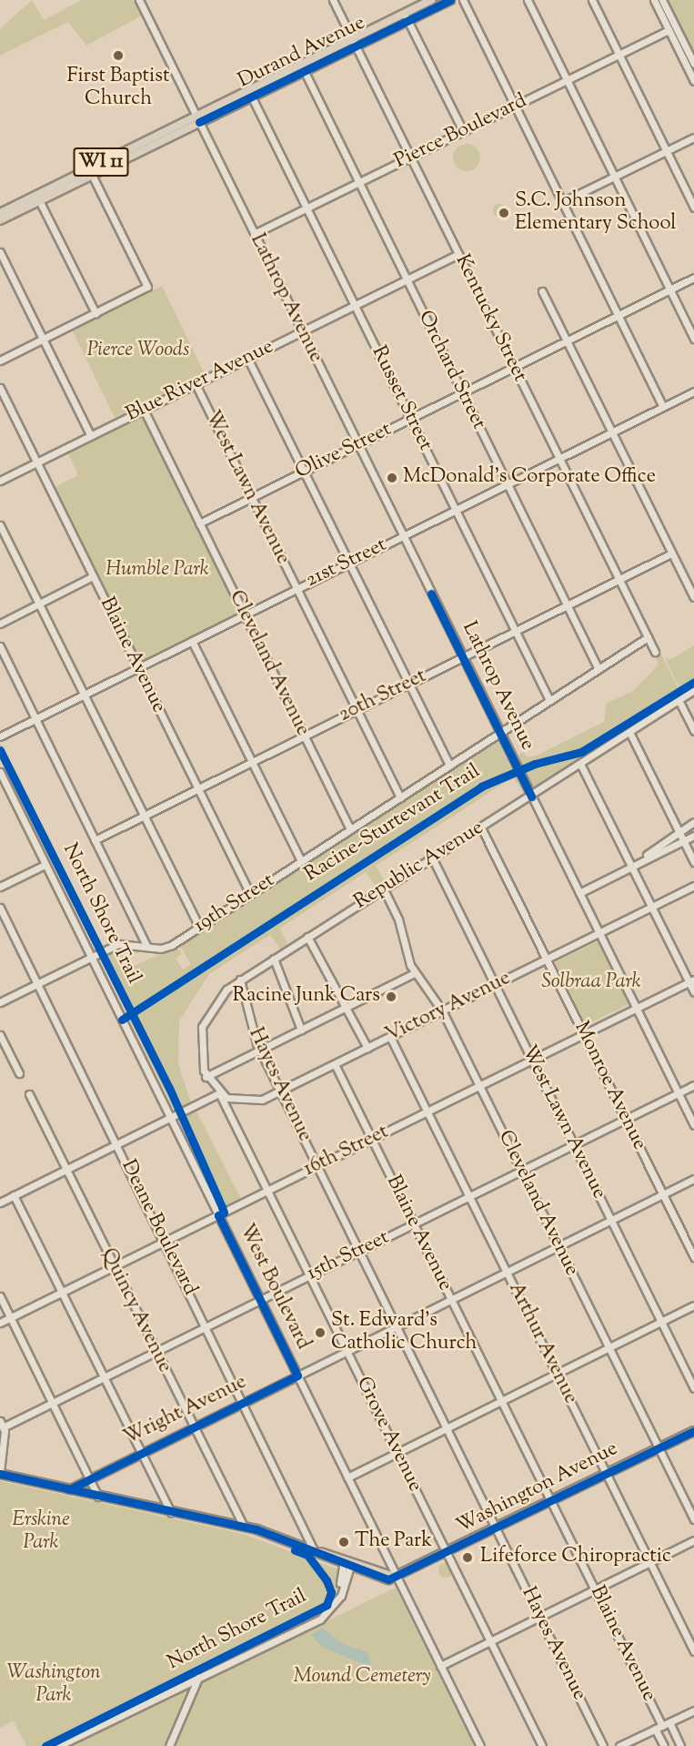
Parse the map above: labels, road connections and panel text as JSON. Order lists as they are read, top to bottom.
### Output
{
  "streets": {
    "main road": ["Durand Avenue", "WI 11", "Washington Avenue"],
    "street": [
      "Pierce Boulevard",
      "Lathrop Avenue",
      "Kentucky Street",
      "Orchard Street",
      "Blue River Avenue",
      "Russet Street",
      "Olive Street",
      "West Lawn Avenue",
      "21st Street",
      "Blaine Avenue",
      "Cleveland Avenue",
      "20th Street",
      "Republic Avenue",
      "19th Street",
      "Victory Avenue",
      "Hayes Avenue",
      "Monroe Avenue",
      "16th Street",
      "Deane Boulevard",
      "15th Street",
      "West Boulevard",
      "Quincy Avenue",
      "Arthur Avenue",
      "Wright Avenue",
      "Grove Avenue"
    ],
    "cycle path": ["Racine-Sturtevant Trail", "North Shore Trail"]
  },
  "crossings": [
    ["Durand Avenue", "Lathrop Avenue"],
    ["Durand Avenue", "Kentucky Street"],
    ["Durand Avenue", "Orchard Street"],
    ["Durand Avenue", "Russet Street"],
    ["Pierce Boulevard", "Lathrop Avenue"],
    ["Pierce Boulevard", "Kentucky Street"],
    ["Pierce Boulevard", "Orchard Street"],
    ["Pierce Boulevard", "Russet Street"],
    ["Lathrop Avenue", "Blue River Avenue"],
    ["Lathrop Avenue", "Olive Street"],
    ["Lathrop Avenue", "21st Street"],
    ["Lathrop Avenue", "20th Street"],
    ["Lathrop Avenue", "Republic Avenue"],
    ["Lathrop Avenue", "19th Street"],
    ["Lathrop Avenue", "Victory Avenue"],
    ["Lathrop Avenue", "16th Street"],
    ["Lathrop Avenue", "15th Street"],
    ["Kentucky Street", "Blue River Avenue"],
    ["Kentucky Street", "Olive Street"],
    ["Kentucky Street", "21st Street"],
    ["Kentucky Street", "20th Street"],
    ["Kentucky Street", "19th Street"],
    ["Orchard Street", "Blue River Avenue"],
    ["Orchard Street", "Olive Street"],
    ["Orchard Street", "21st Street"],
    ["Orchard Street", "20th Street"],
    ["Orchard Street", "19th Street"],
    ["Blue River Avenue", "Russet Street"],
    ["Blue River Avenue", "West Lawn Avenue"],
    ["Blue River Avenue", "Blaine Avenue"],
    ["Blue River Avenue", "Cleveland Avenue"],
    ["Russet Street", "Olive Street"],
    ["Russet Street", "21st Street"],
    ["Russet Street", "20th Street"],
    ["Russet Street", "19th Street"],
    ["Olive Street", "West Lawn Avenue"],
    ["Olive Street", "Cleveland Avenue"],
    ["West Lawn Avenue", "21st Street"],
    ["West Lawn Avenue", "20th Street"],
    ["West Lawn Avenue", "Republic Avenue"],
    ["West Lawn Avenue", "19th Street"],
    ["West Lawn Avenue", "Victory Avenue"],
    ["West Lawn Avenue", "16th Street"],
    ["West Lawn Avenue", "15th Street"],
    ["West Lawn Avenue", "Wright Avenue"],
    ["21st Street", "Blaine Avenue"],
    ["21st Street", "Cleveland Avenue"],
    ["Blaine Avenue", "20th Street"],
    ["Blaine Avenue", "19th Street"],
    ["Blaine Avenue", "Victory Avenue"],
    ["Blaine Avenue", "16th Street"],
    ["Blaine Avenue", "15th Street"],
    ["Blaine Avenue", "Wright Avenue"],
    ["Blaine Avenue", "Washington Avenue"],
    ["Cleveland Avenue", "20th Street"],
    ["Cleveland Avenue", "Republic Avenue"],
    ["Cleveland Avenue", "19th Street"],
    ["Cleveland Avenue", "Victory Avenue"],
    ["Cleveland Avenue", "16th Street"],
    ["Cleveland Avenue", "15th Street"],
    ["Cleveland Avenue", "Wright Avenue"],
    ["Cleveland Avenue", "Washington Avenue"],
    ["Republic Avenue", "Hayes Avenue"],
    ["Republic Avenue", "Monroe Avenue"],
    ["19th Street", "Deane Boulevard"],
    ["19th Street", "West Boulevard"],
    ["Victory Avenue", "Hayes Avenue"],
    ["Victory Avenue", "Monroe Avenue"],
    ["Victory Avenue", "Arthur Avenue"],
    ["Victory Avenue", "Grove Avenue"],
    ["Hayes Avenue", "16th Street"],
    ["Hayes Avenue", "15th Street"],
    ["Hayes Avenue", "Wright Avenue"],
    ["Hayes Avenue", "Washington Avenue"],
    ["Monroe Avenue", "16th Street"],
    ["Monroe Avenue", "15th Street"],
    ["Monroe Avenue", "Wright Avenue"],
    ["16th Street", "Deane Boulevard"],
    ["16th Street", "West Boulevard"],
    ["16th Street", "Quincy Avenue"],
    ["16th Street", "Arthur Avenue"],
    ["16th Street", "Grove Avenue"],
    ["Deane Boulevard", "15th Street"],
    ["Deane Boulevard", "Wright Avenue"],
    ["15th Street", "West Boulevard"],
    ["15th Street", "Quincy Avenue"],
    ["15th Street", "Arthur Avenue"],
    ["15th Street", "Grove Avenue"],
    ["West Boulevard", "Wright Avenue"],
    ["West Boulevard", "Washington Avenue"],
    ["Quincy Avenue", "Wright Avenue"],
    ["Arthur Avenue", "Wright Avenue"],
    ["Arthur Avenue", "Washington Avenue"],
    ["Wright Avenue", "Grove Avenue"],
    ["Grove Avenue", "Washington Avenue"]
  ],
  "parks": [
    "Pierce Woods",
    "Humble Park",
    "Solbraa Park",
    "Erskine Park",
    "Washington Park",
    "Mound Cemetery"
  ],
  "places": [
    "First Baptist Church",
    "S.C. Johnson Elementary School",
    "McDonald's Corporate Office",
    "Racine Junk Cars",
    "St. Edward's Catholic Church",
    "The Park",
    "Lifeforce Chiropractic"
  ]
}
